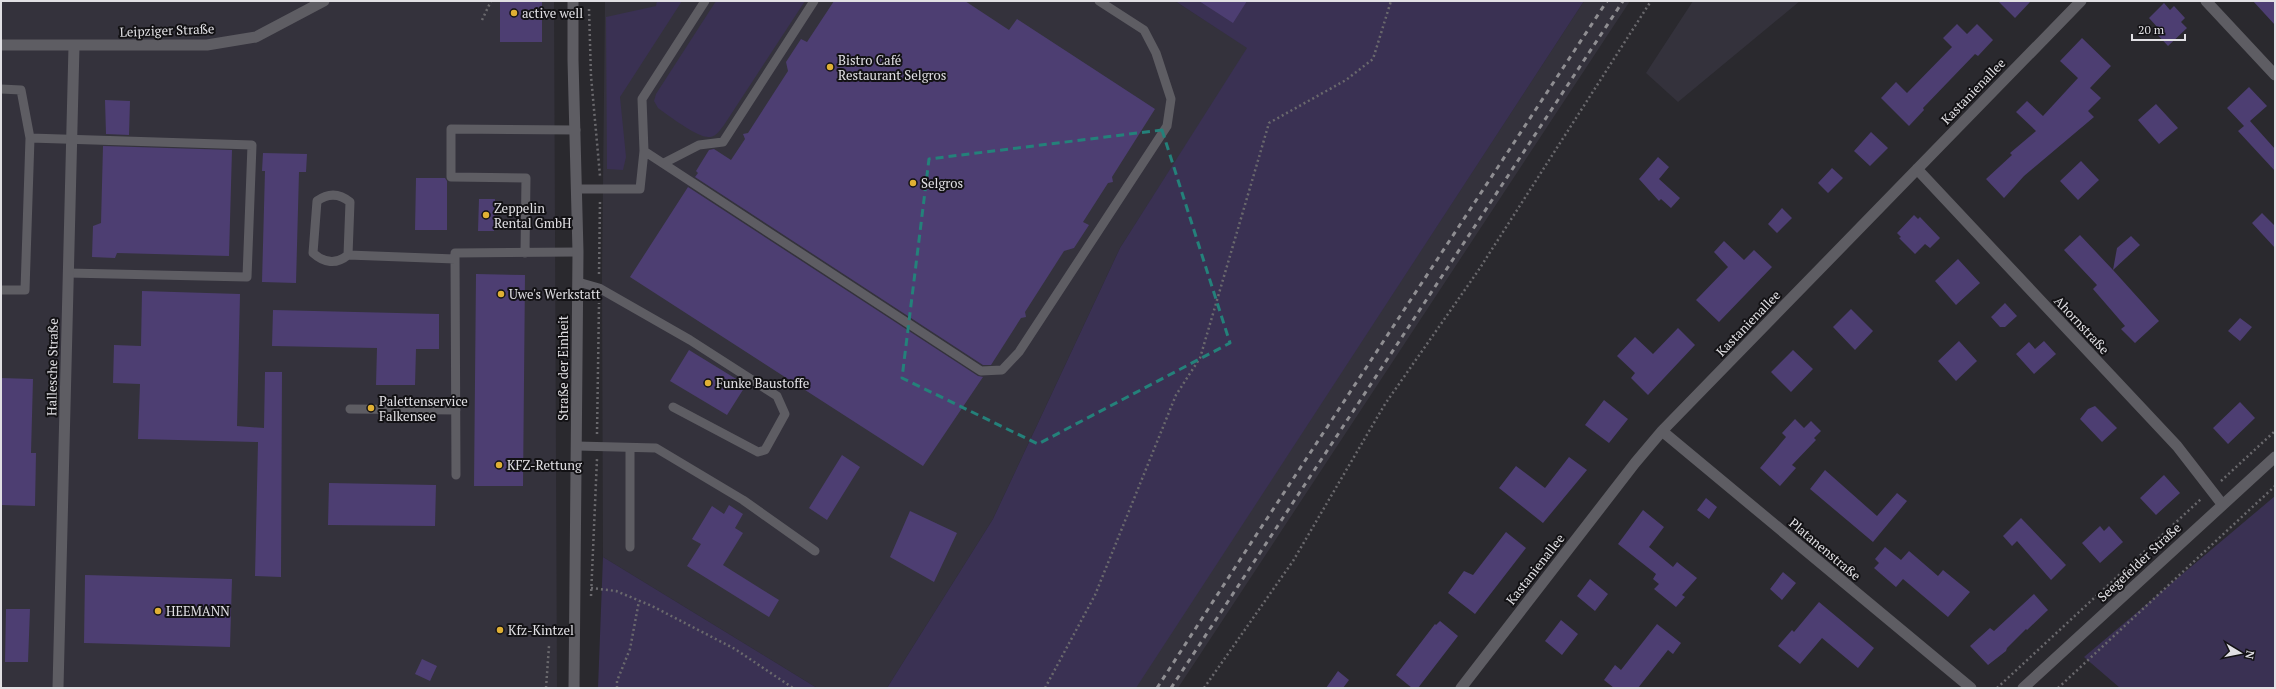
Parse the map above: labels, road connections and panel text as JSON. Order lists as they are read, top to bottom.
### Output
{
  "streets": {
    "street": [
      "Leipziger Straße",
      "Kastanienallee",
      "Ahornstraße",
      "Hallesche Straße",
      "Straße der Einheit",
      "Platanenstraße",
      "Seegefelder Straße"
    ]
  },
  "crossings": [
    ["Leipziger Straße", "Hallesche Straße"],
    ["Kastanienallee", "Ahornstraße"],
    ["Kastanienallee", "Platanenstraße"],
    ["Ahornstraße", "Seegefelder Straße"]
  ],
  "places": [
    "active well",
    "Bistro Café Restaurant Selgros",
    "Selgros",
    "Zeppelin Rental GmbH",
    "Uwe's Werkstatt",
    "Funke Baustoffe",
    "Palettenservice Falkensee",
    "KFZ-Rettung",
    "HEEMANN",
    "Kfz-Kintzel"
  ],
  "scale_bar": "20 m",
  "north": "right"
}
